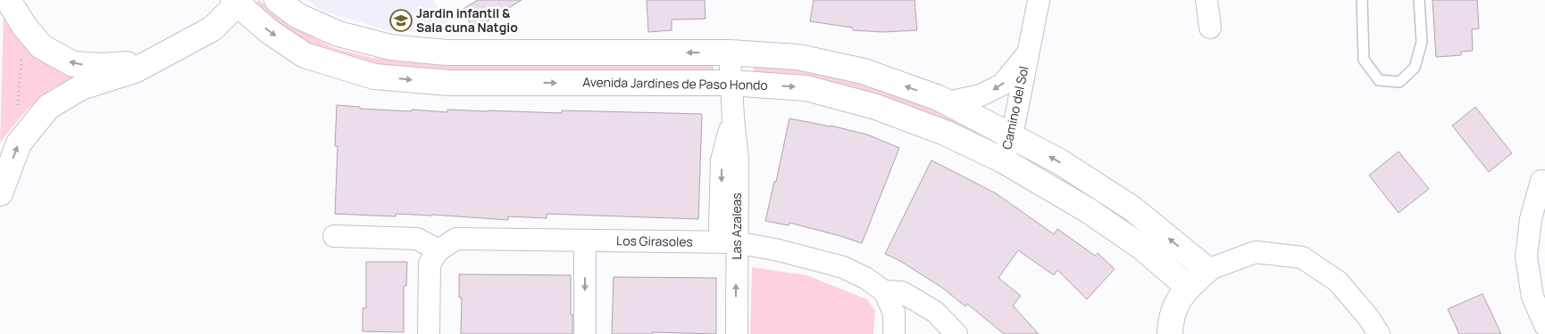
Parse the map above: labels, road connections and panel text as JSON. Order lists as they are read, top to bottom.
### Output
{
  "streets": {
    "street": [
      "Avenida Jardines de Paso Hondo",
      "Camino del Sol",
      "Las Azaleas",
      "Los Girasoles"
    ]
  },
  "crossings": [
    ["Avenida Jardines de Paso Hondo", "Camino del Sol"],
    ["Avenida Jardines de Paso Hondo", "Las Azaleas"],
    ["Las Azaleas", "Los Girasoles"]
  ],
  "one_way": ["Camino del Sol"],
  "places": {
    "school or university": ["Jardin infantil & Sala cuna Natgio"]
  }
}
